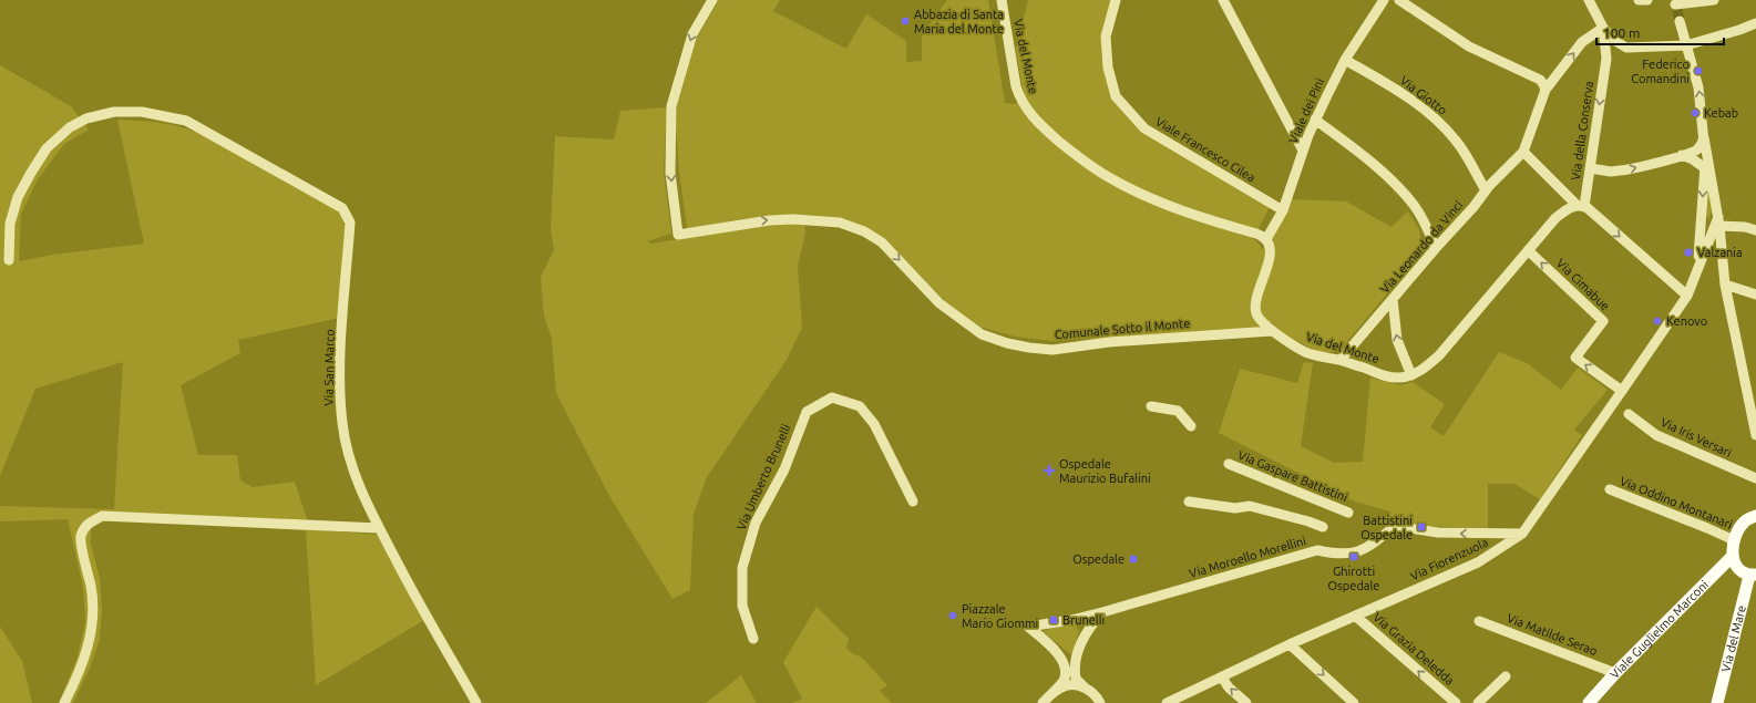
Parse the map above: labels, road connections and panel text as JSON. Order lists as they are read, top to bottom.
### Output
{
  "streets": {
    "main road": ["Viale Guglielmo Marconi", "Via del Mare"],
    "street": [
      "Via del Monte",
      "Via Giotto",
      "Viale dei Pini",
      "Via della Conserva",
      "Viale Francesco Cilea",
      "Via Leonardo da Vinci",
      "Via Cimabue",
      "Comunale Sotto il Monte",
      "Via San Marco",
      "Via Iris Versari",
      "Via Gaspare Battistini",
      "Via Umberto Brunelli",
      "Via Oddino Montanari",
      "Via Moroello Morellini",
      "Via Fiorenzuola",
      "Via Matilde Serao",
      "Via Grazia Deledda"
    ]
  },
  "crossings": [
    ["Via del Monte", "Viale dei Pini"],
    ["Via del Monte", "Via della Conserva"],
    ["Via del Monte", "Via Leonardo da Vinci"],
    ["Via del Monte", "Via Cimabue"],
    ["Via del Monte", "Comunale Sotto il Monte"],
    ["Via Giotto", "Viale dei Pini"],
    ["Via Giotto", "Via Leonardo da Vinci"],
    ["Viale dei Pini", "Viale Francesco Cilea"],
    ["Via Cimabue", "Via Fiorenzuola"],
    ["Via Moroello Morellini", "Via Fiorenzuola"],
    ["Via Fiorenzuola", "Via Grazia Deledda"],
    ["Viale Guglielmo Marconi", "Via Matilde Serao"]
  ],
  "places": {
    "other": [
      "Abbazia di Santa Maria del Monte",
      "Federico Comandini",
      "Kebab",
      "Kenovo",
      "Piazzale Mario Giommi"
    ],
    "transit": [
      "Valzania",
      "Battistini Ospedale",
      "Ghirotti Ospedale",
      "Ospedale",
      "Brunelli"
    ],
    "health": ["Ospedale Maurizio Bufalini"]
  },
  "scale_bar": "100 m"
}
